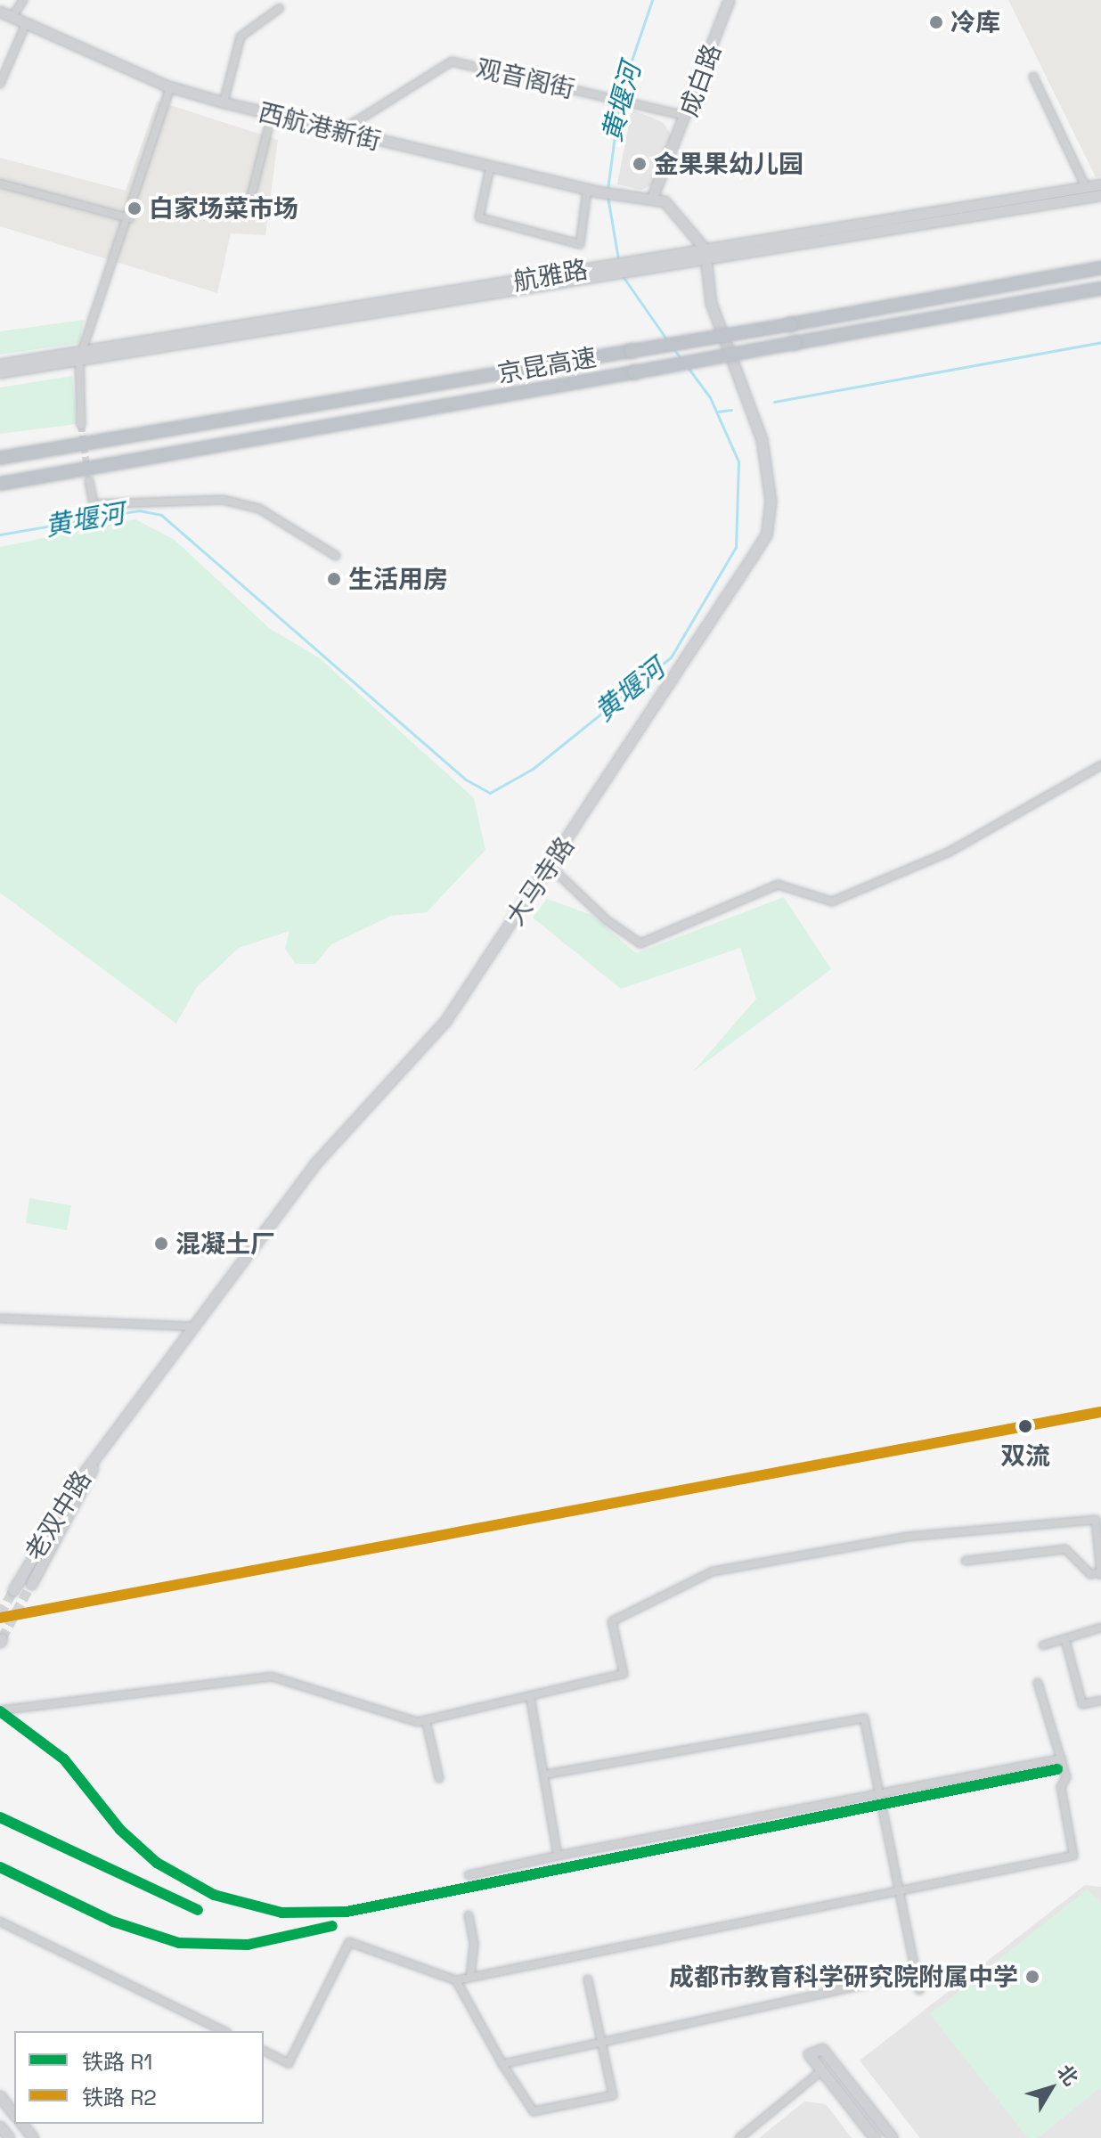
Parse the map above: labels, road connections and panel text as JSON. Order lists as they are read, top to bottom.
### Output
{
  "streets": {
    "highway": ["京昆高速"],
    "street": [
      "观音阁街",
      "成白路",
      "西航港新街",
      "航雅路",
      "大马寺路",
      "老双中路"
    ]
  },
  "crossings": [
    ["观音阁街", "成白路"],
    ["观音阁街", "西航港新街"],
    ["成白路", "西航港新街"],
    ["航雅路", "大马寺路"],
    ["大马寺路", "老双中路"]
  ],
  "water": ["黄堰河"],
  "places": [
    "冷库",
    "金果果幼儿园",
    "白家场菜市场",
    "生活用房",
    "混凝土厂",
    "双流",
    "成都市教育科学研究院附属中学"
  ],
  "lines": ["rail line R2", "rail line R1"],
  "legend": ["铁路 R1", "铁路 R2"],
  "north": "top right"
}
